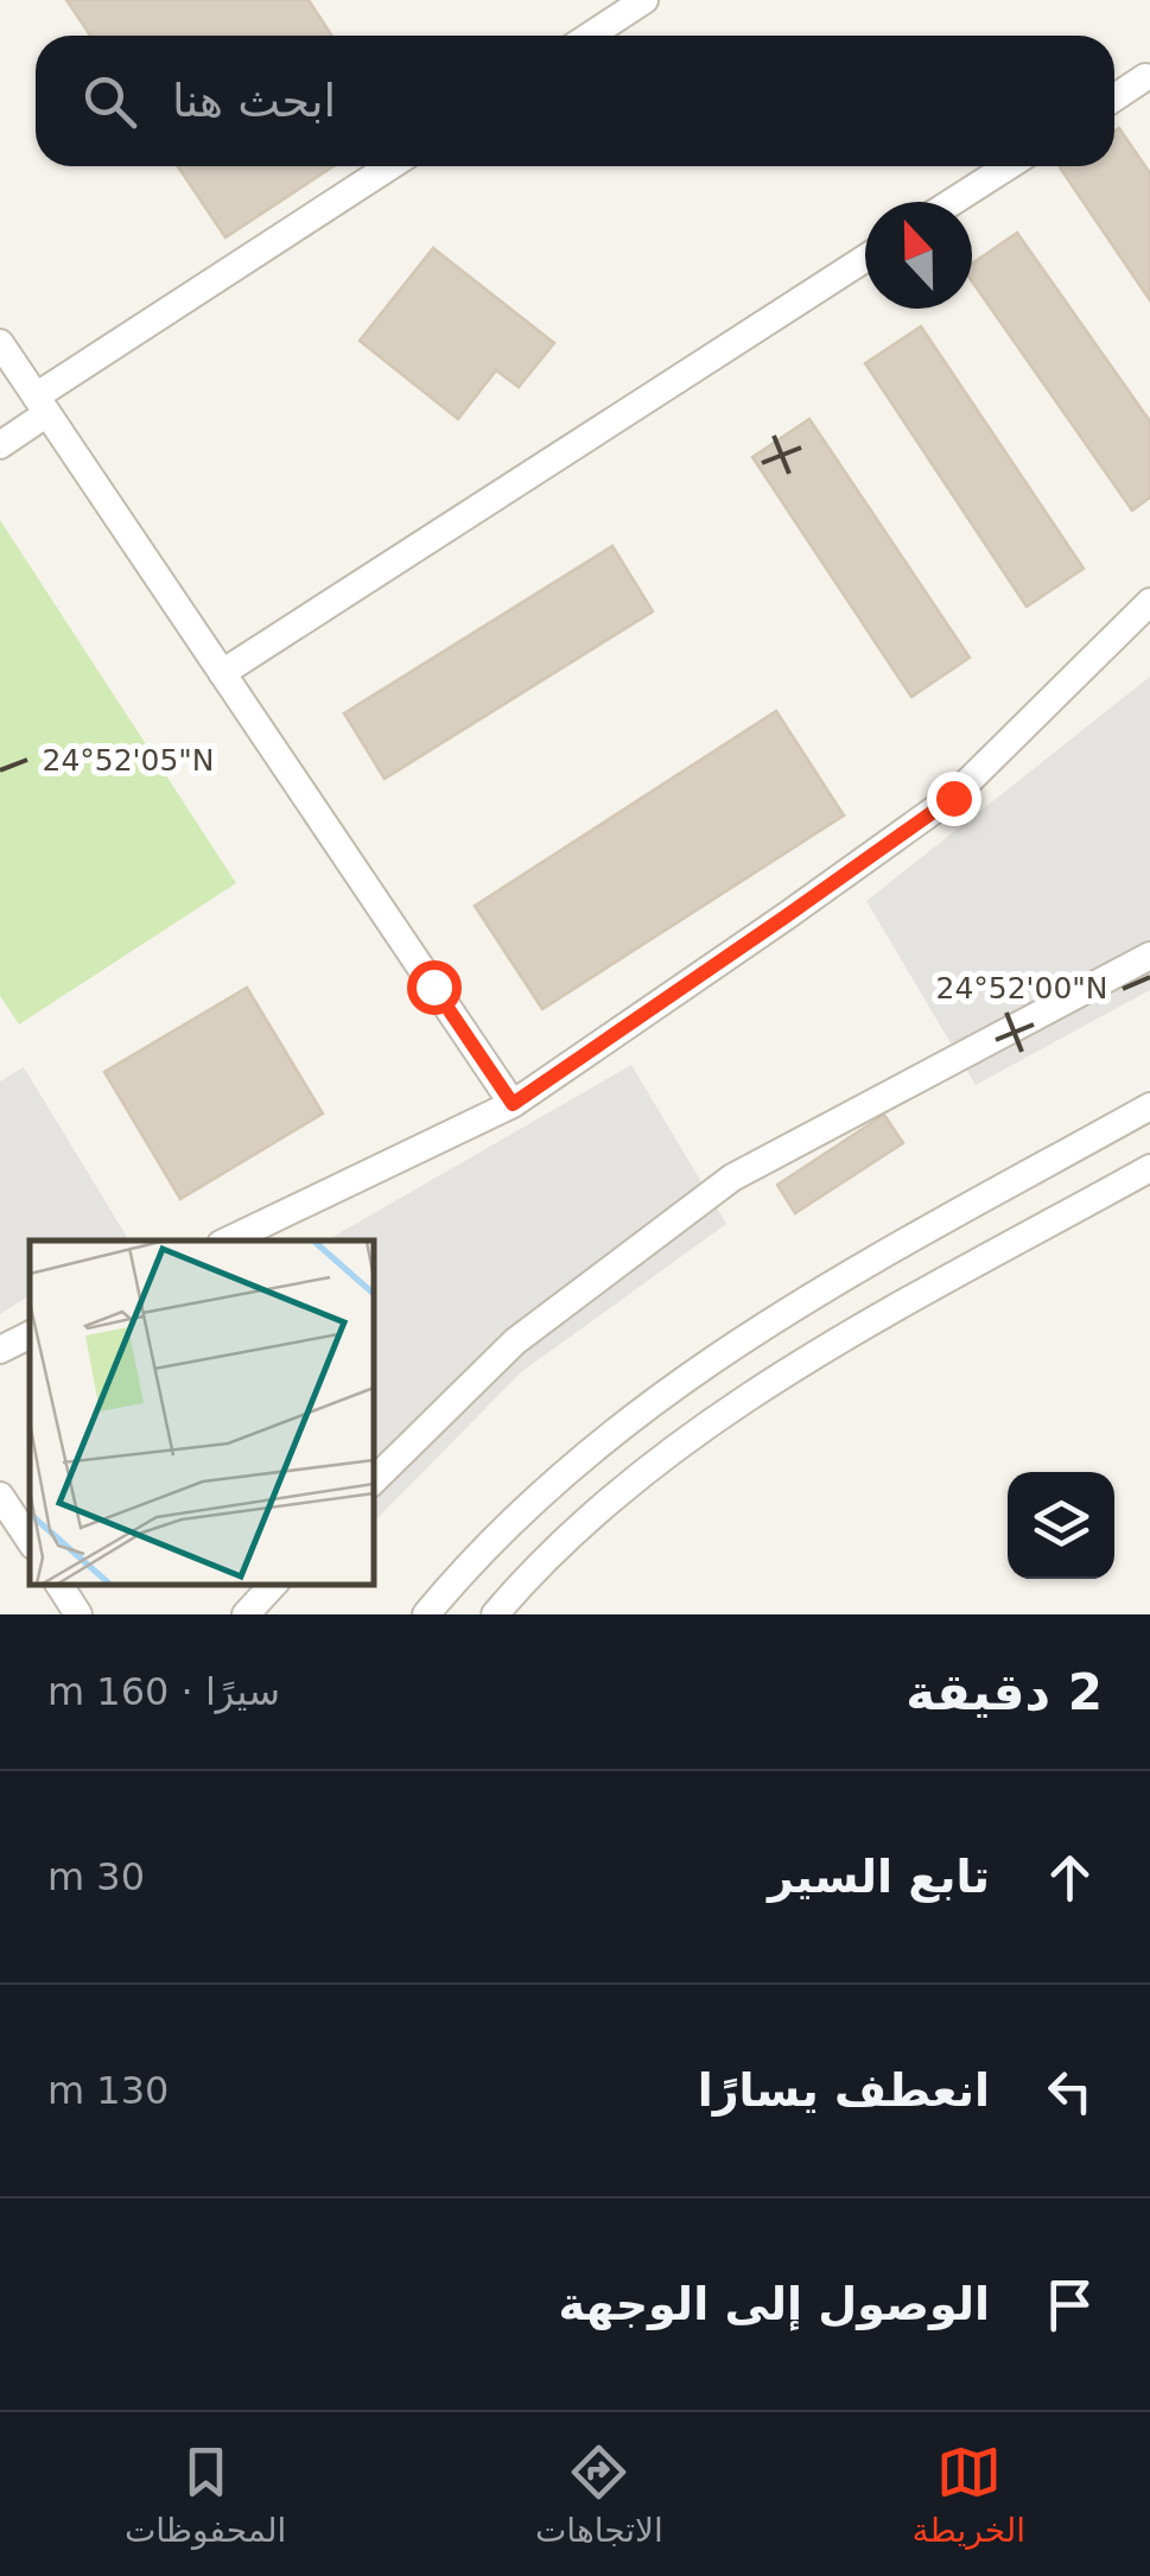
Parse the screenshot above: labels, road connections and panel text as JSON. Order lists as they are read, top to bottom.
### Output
{
  "north": "top",
  "page": {
    "search": "ابحث هنا",
    "heading": ["2 دقيقة", "سيرًا · 160 m"],
    "list": [
      ["تابع السير", "30 m"],
      ["انعطف يسارًا", "130 m"],
      "الوصول إلى الوجهة"
    ],
    "nav": ["الخريطة", "الاتجاهات", "المحفوظات"]
  },
  "coordinates": ["24°52'05\"N", "24°52'00\"N"]
}
